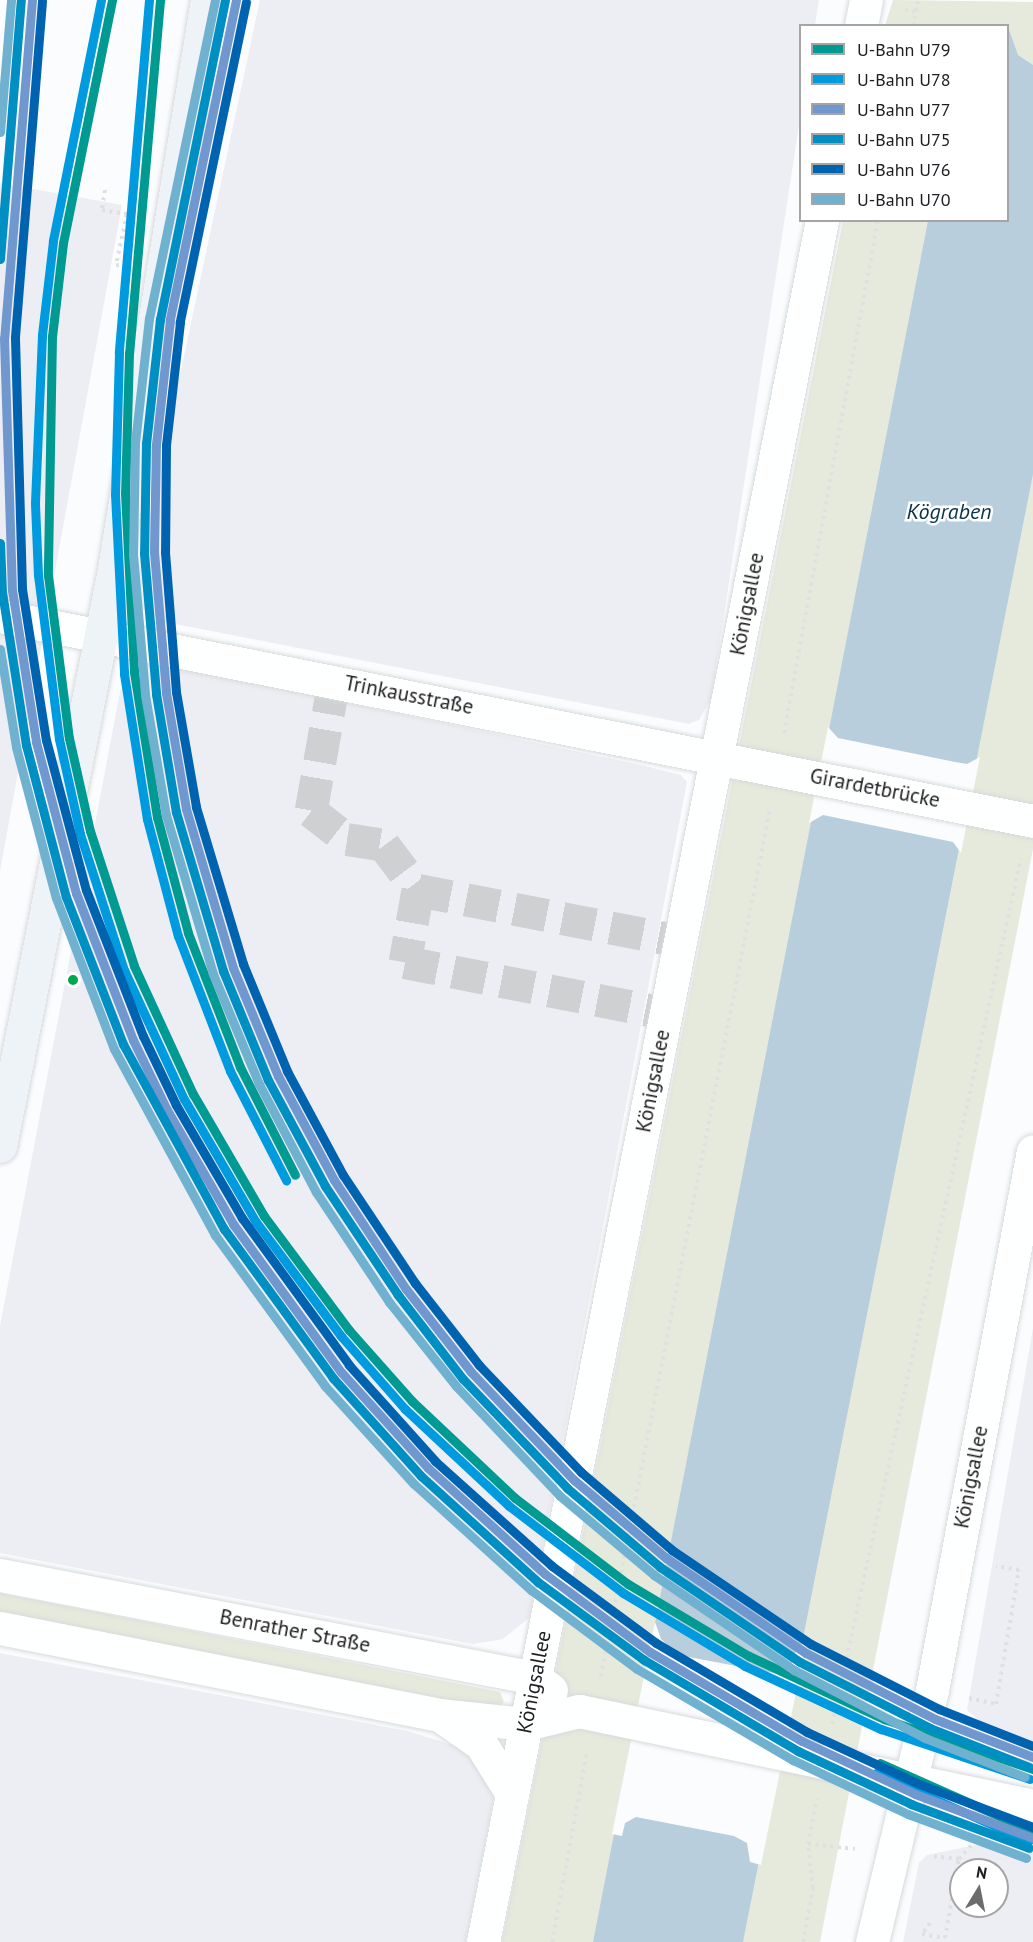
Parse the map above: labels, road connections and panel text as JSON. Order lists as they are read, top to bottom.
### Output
{
  "streets": {
    "street": [
      "Königsallee",
      "Trinkausstraße",
      "Girardetbrücke",
      "Benrather Straße"
    ]
  },
  "crossings": [
    ["Königsallee", "Trinkausstraße"],
    ["Königsallee", "Girardetbrücke"],
    ["Königsallee", "Benrather Straße"],
    ["Trinkausstraße", "Girardetbrücke"]
  ],
  "water": ["Kögraben"],
  "lines": [
    "metro line U79",
    "metro line U78",
    "metro line U77",
    "metro line U75",
    "metro line U70",
    "metro line U76"
  ],
  "legend": [
    "U-Bahn U79",
    "U-Bahn U78",
    "U-Bahn U77",
    "U-Bahn U75",
    "U-Bahn U76",
    "U-Bahn U70"
  ],
  "north": "top"
}
